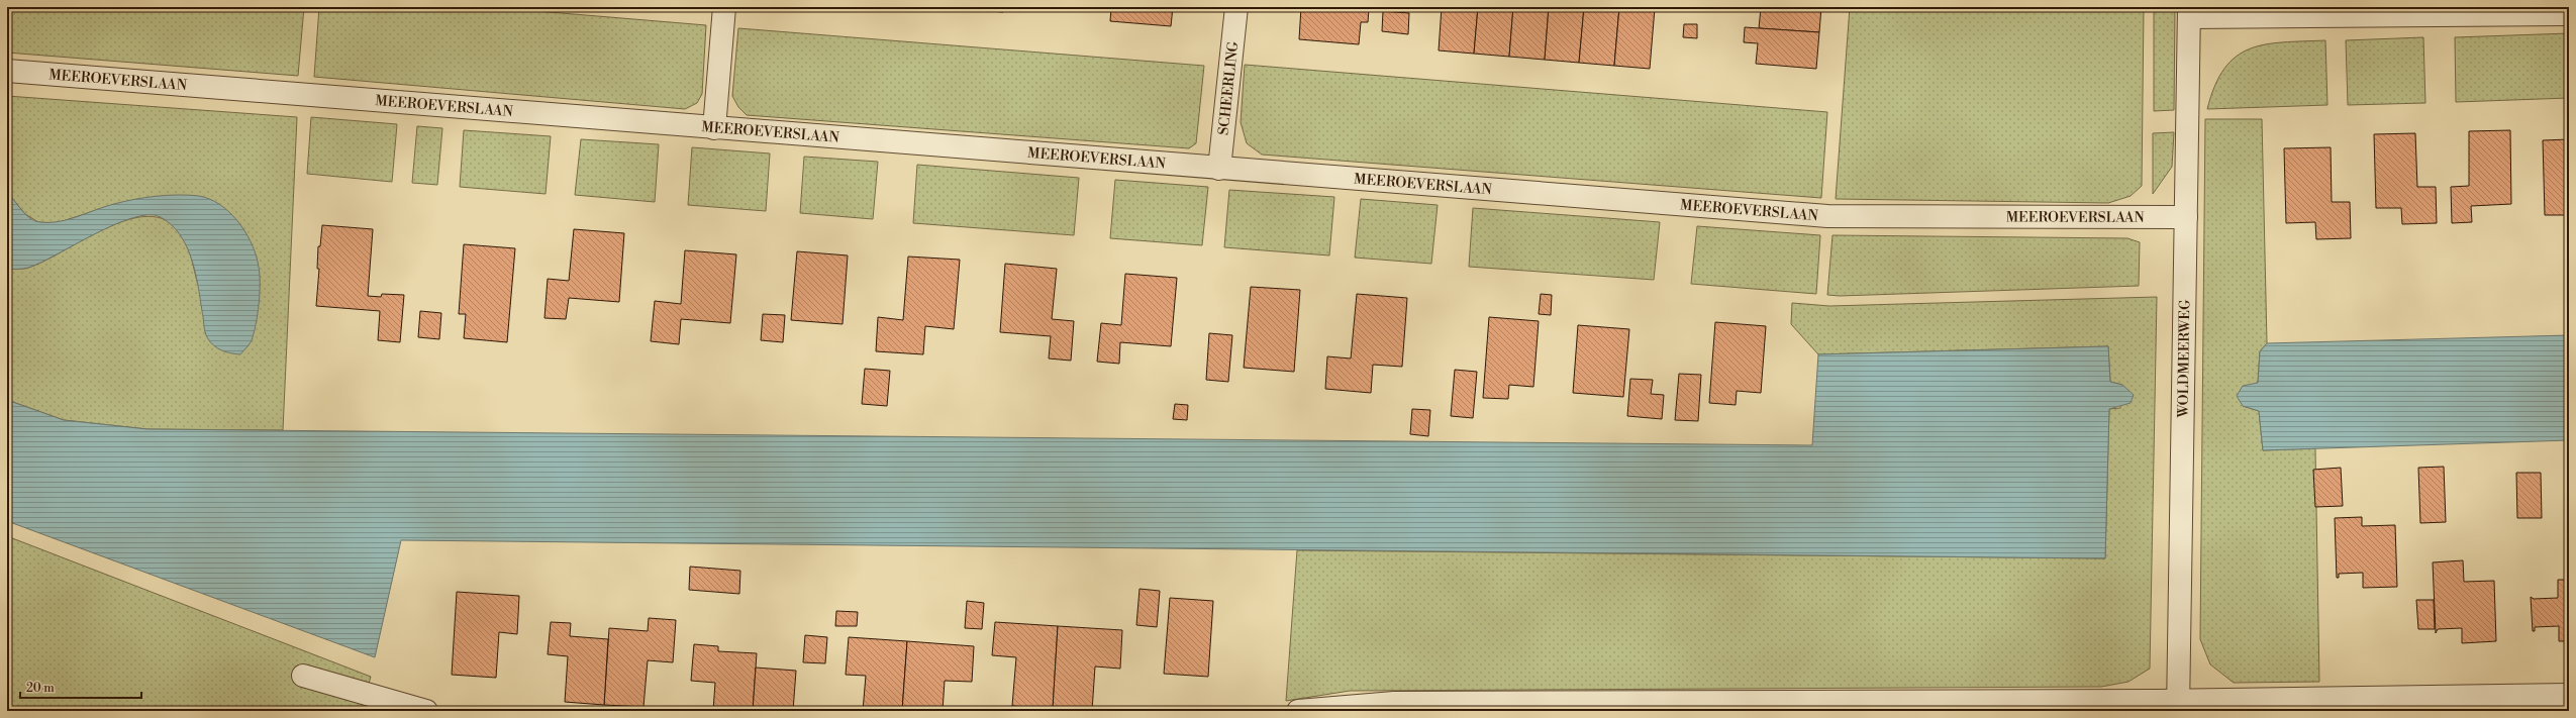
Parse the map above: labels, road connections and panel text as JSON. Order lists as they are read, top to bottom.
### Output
{
  "streets": {
    "street": ["MEEROEVERSLAAN", "SCHEERLING", "WOLDMEERWEG"]
  },
  "crossings": [
    ["MEEROEVERSLAAN", "SCHEERLING"],
    ["MEEROEVERSLAAN", "WOLDMEERWEG"]
  ],
  "scale_bar": "20 m"
}
